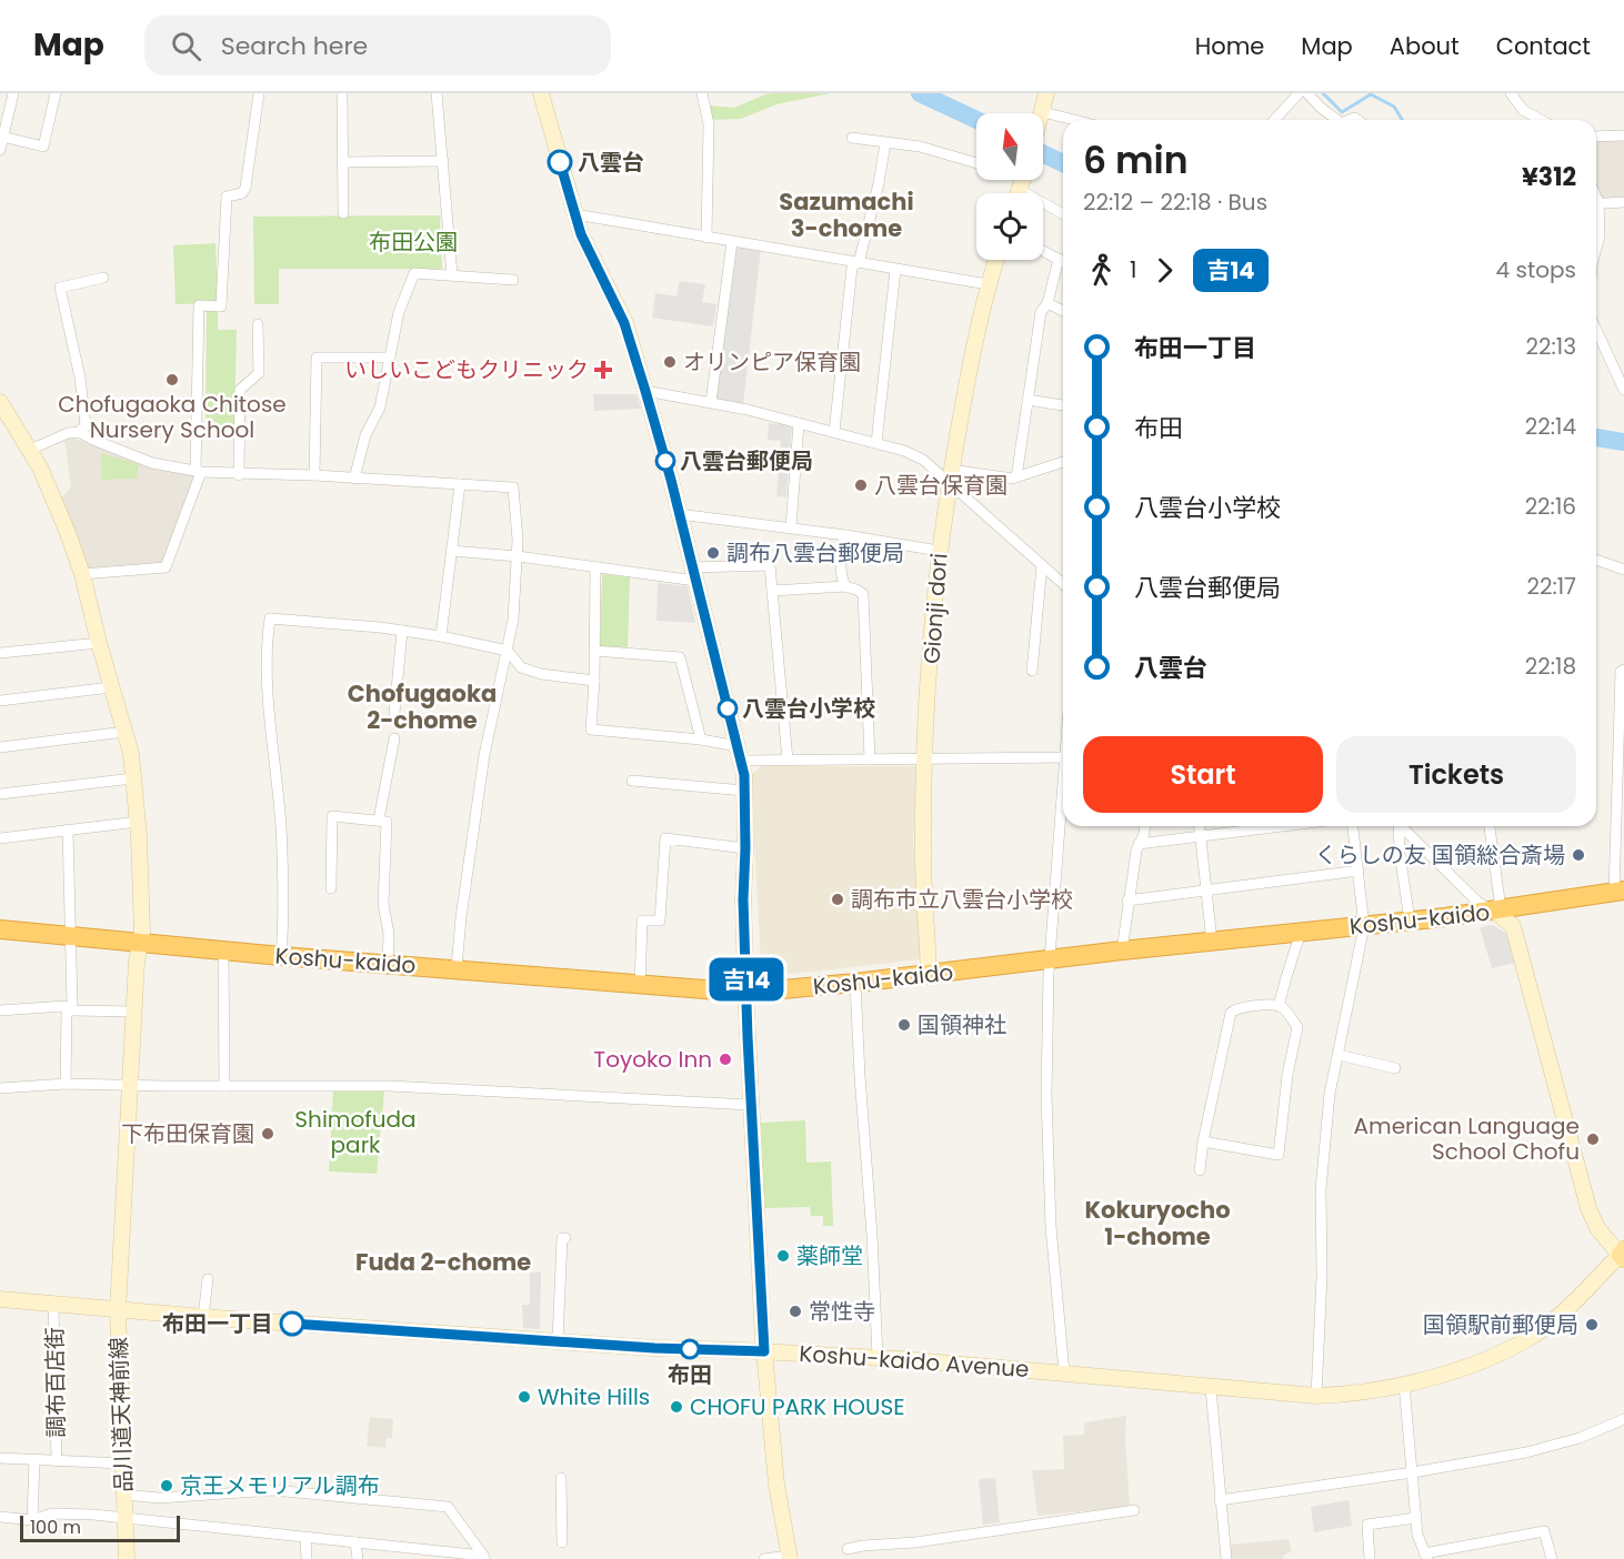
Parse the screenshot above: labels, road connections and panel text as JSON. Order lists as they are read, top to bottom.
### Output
{
  "streets": {
    "highway": ["Koshu-kaido"],
    "main road": ["Gionji dori", "Koshu-kaido Avenue", "品川道天神前線"],
    "street": ["調布百店街"]
  },
  "crossings": [
    ["Gionji dori", "Koshu-kaido"],
    ["Koshu-kaido", "品川道天神前線"],
    ["Koshu-kaido Avenue", "調布百店街"],
    ["Koshu-kaido Avenue", "品川道天神前線"]
  ],
  "districts": [
    "Sazumachi 3-chome",
    "Chofugaoka 2-chome",
    "Kokuryocho 1-chome",
    "Fuda 2-chome"
  ],
  "parks": ["布田公園", "Shimofuda park"],
  "places": {
    "other": [
      "八雲台",
      "オリンピア保育園",
      "Chofugaoka Chitose Nursery School",
      "八雲台郵便局",
      "八雲台保育園",
      "調布八雲台郵便局",
      "八雲台小学校",
      "くらしの友 国領総合斎場",
      "調布市立八雲台小学校",
      "国領神社",
      "Toyoko Inn",
      "下布田保育園",
      "American Language School Chofu",
      "薬師堂",
      "常性寺",
      "布田一丁目",
      "国領駅前郵便局",
      "布田",
      "White Hills",
      "CHOFU PARK HOUSE",
      "京王メモリアル調布"
    ],
    "health": ["いしいこどもクリニック"]
  },
  "lines": ["bus line 吉14"],
  "scale_bar": "100 m",
  "north": "top",
  "page": {
    "header": "Map",
    "search": "Search here",
    "nav": [
      "Home",
      "Map",
      "About",
      "Contact"
    ],
    "on_map": "吉14",
    "heading": ["6 min", "22:12 – 22:18 · Bus", "¥312"],
    "legs": ["1", "吉14", "4 stops"],
    "list": [
      {
        "name": "布田一丁目",
        "value": "22:13"
      },
      {
        "name": "布田",
        "value": "22:14"
      },
      {
        "name": "八雲台小学校",
        "value": "22:16"
      },
      {
        "name": "八雲台郵便局",
        "value": "22:17"
      },
      {
        "name": "八雲台",
        "value": "22:18"
      }
    ],
    "buttons": ["Start", "Tickets"],
    "scale": "100 m"
  }
}
